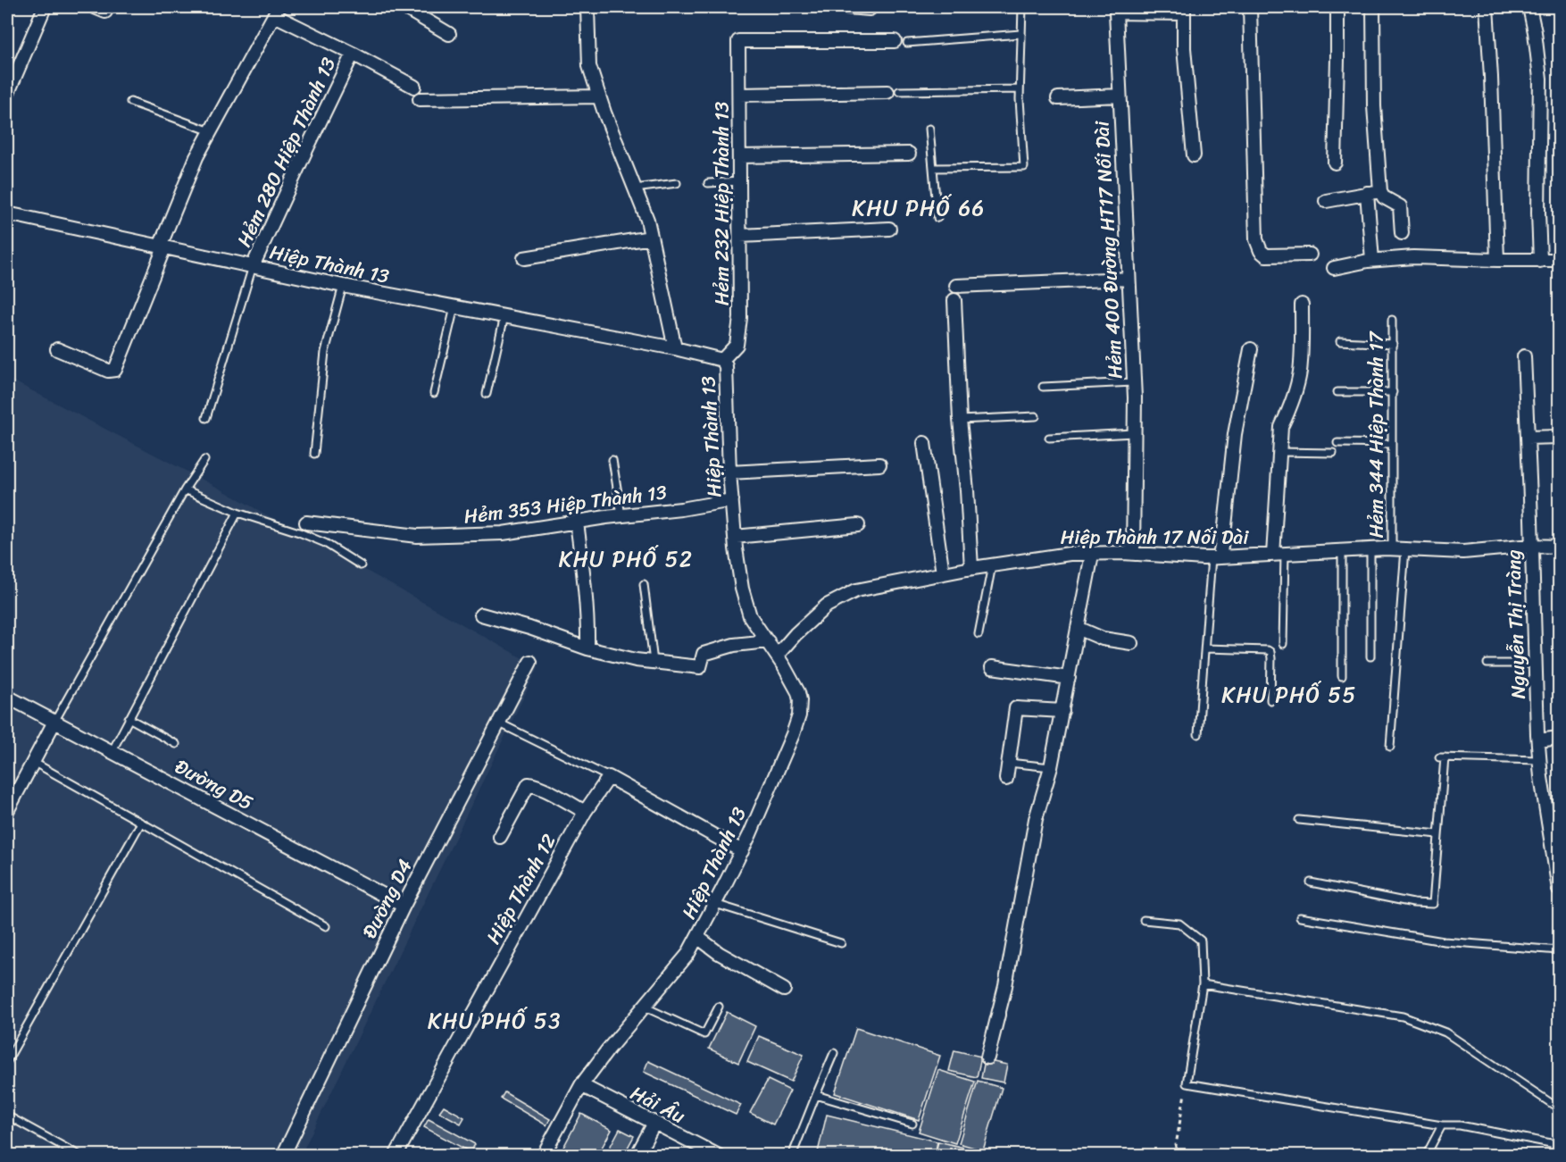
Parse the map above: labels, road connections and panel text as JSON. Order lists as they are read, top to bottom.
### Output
{
  "streets": {
    "street": [
      "Hẻm 280 Hiệp Thành 13",
      "Hẻm 232 Hiệp Thành 13",
      "Hẻm 400 Đường HT17 Nối Dài",
      "Hiệp Thành 13",
      "Hẻm 353 Hiệp Thành 13",
      "Hiệp Thành 17 Nối Dài",
      "Nguyễn Thị Tràng",
      "Đường D5",
      "Hiệp Thành 12",
      "Đường D4",
      "Hải Âu"
    ],
    "lane": ["Hẻm 344 Hiệp Thành 17"]
  },
  "crossings": [
    ["Hẻm 280 Hiệp Thành 13", "Hiệp Thành 13"],
    ["Hẻm 232 Hiệp Thành 13", "Hiệp Thành 13"],
    ["Hẻm 400 Đường HT17 Nối Dài", "Hiệp Thành 17 Nối Dài"],
    ["Hiệp Thành 13", "Hẻm 353 Hiệp Thành 13"],
    ["Hiệp Thành 13", "Hiệp Thành 17 Nối Dài"],
    ["Hiệp Thành 13", "Hải Âu"],
    ["Hẻm 344 Hiệp Thành 17", "Hiệp Thành 17 Nối Dài"],
    ["Hiệp Thành 17 Nối Dài", "Nguyễn Thị Tràng"],
    ["Đường D5", "Đường D4"]
  ],
  "districts": [
    "KHU PHỐ 66",
    "KHU PHỐ 52",
    "KHU PHỐ 55",
    "KHU PHỐ 53"
  ]
}
